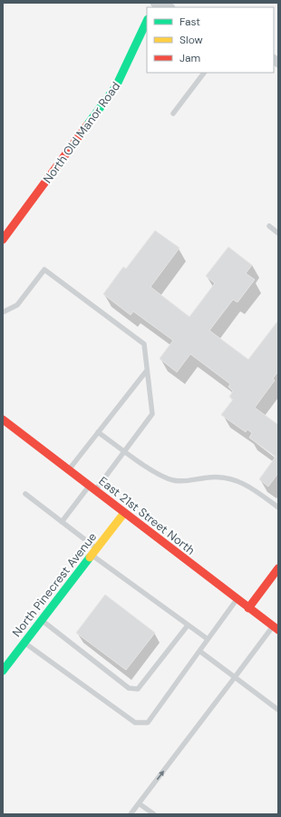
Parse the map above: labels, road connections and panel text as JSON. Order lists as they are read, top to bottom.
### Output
{
  "streets": {
    "street": ["North Old Manor Road", "East 21st Street North", "North Pinecrest Avenue"]
  },
  "crossings": [
    ["East 21st Street North", "North Pinecrest Avenue"]
  ],
  "legend": ["Fast", "Slow", "Jam"]
}
